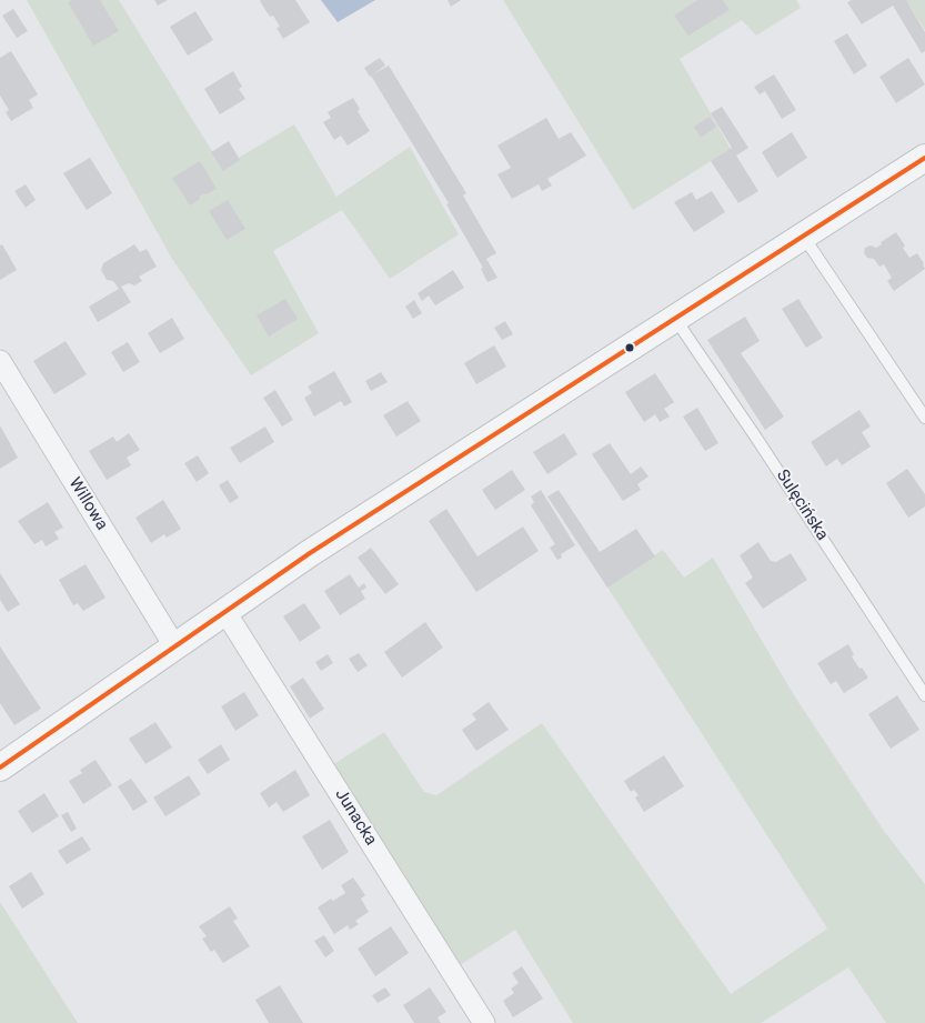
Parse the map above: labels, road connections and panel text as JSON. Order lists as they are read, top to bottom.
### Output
{
  "streets": {
    "street": ["Willowa", "Junacka"],
    "lane": ["Sulęcińska"]
  }
}
